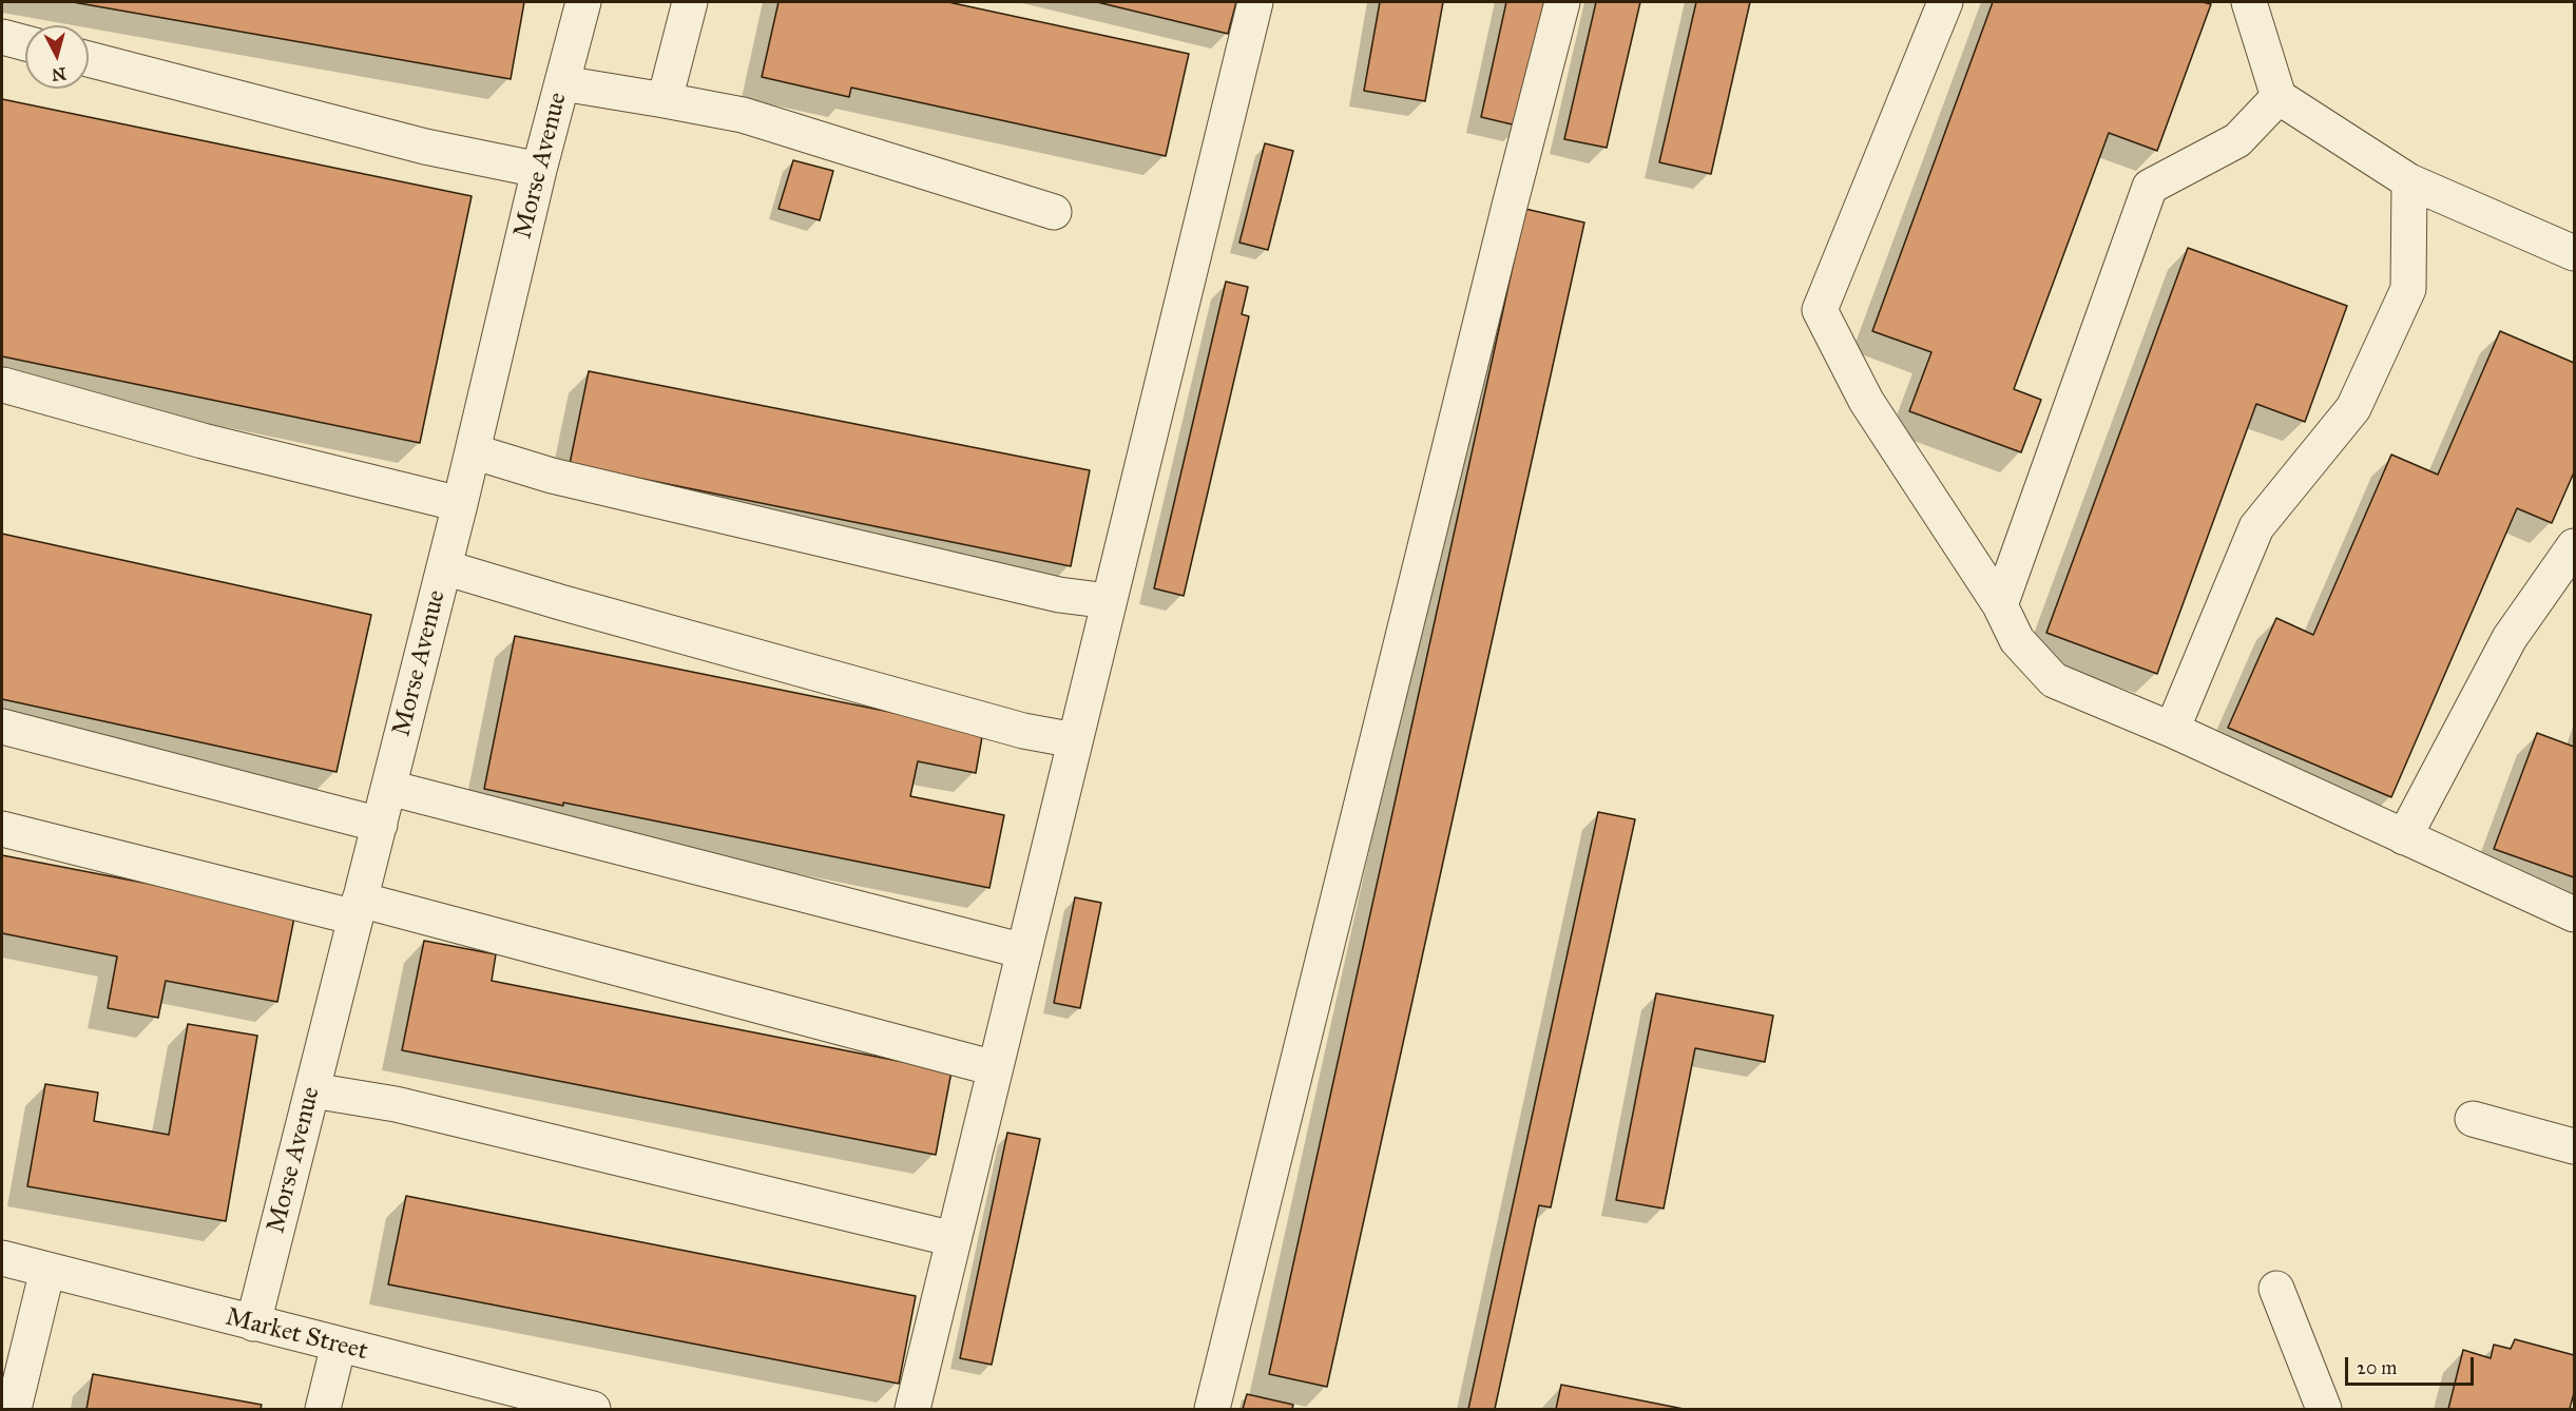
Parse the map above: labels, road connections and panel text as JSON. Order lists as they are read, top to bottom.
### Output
{
  "streets": {
    "street": ["Morse Avenue", "Market Street"]
  },
  "crossings": [
    ["Morse Avenue", "Market Street"]
  ],
  "scale_bar": "20 m",
  "north": "bottom"
}
